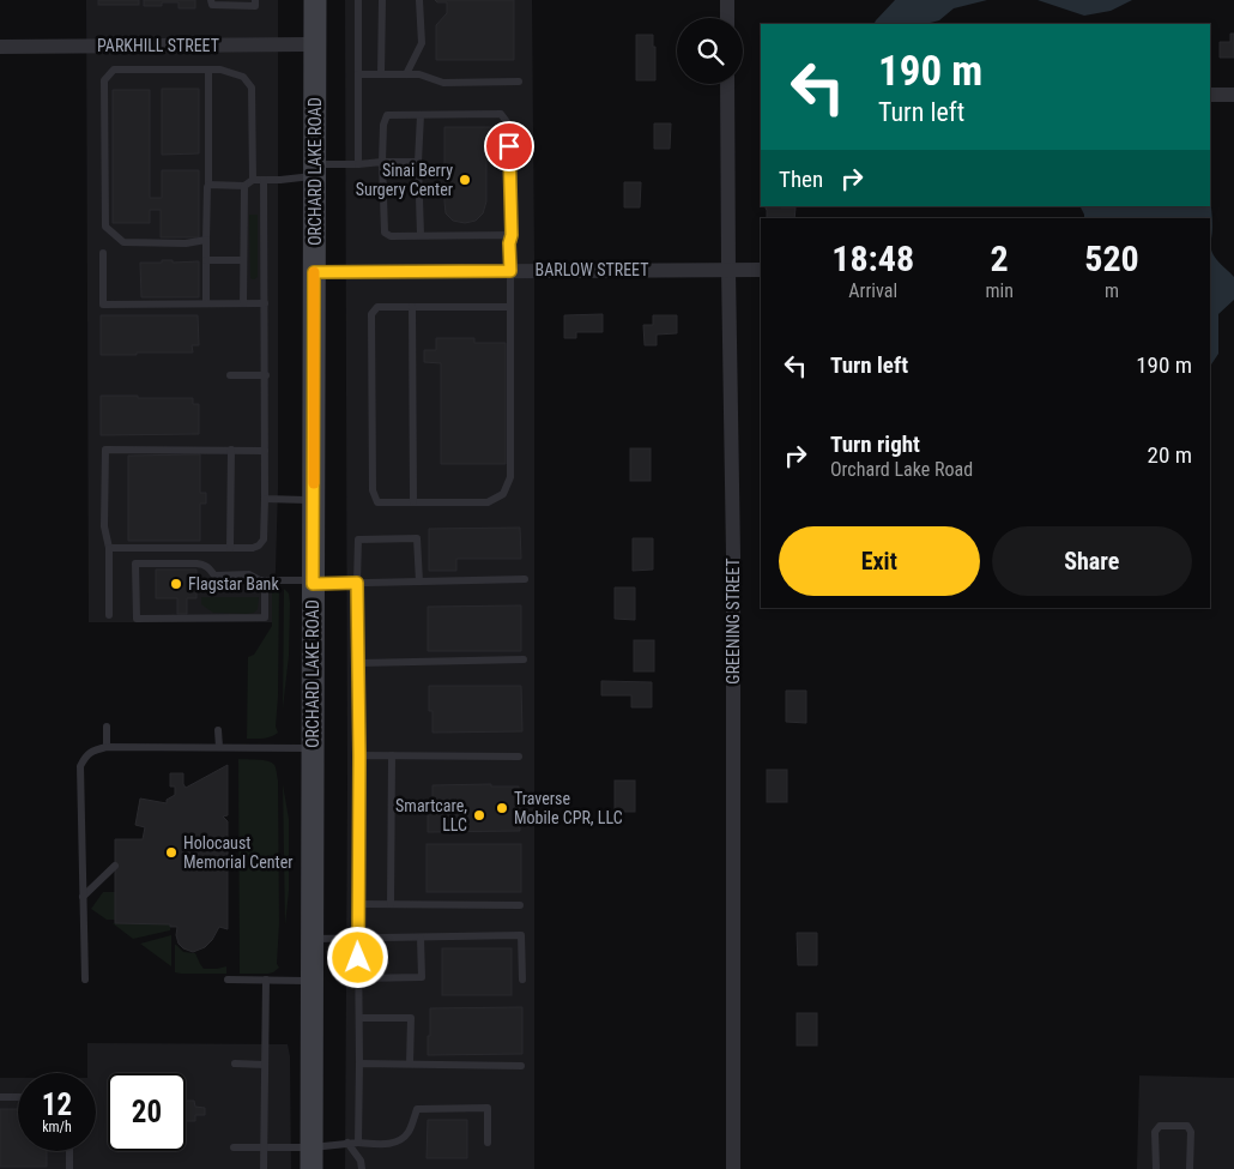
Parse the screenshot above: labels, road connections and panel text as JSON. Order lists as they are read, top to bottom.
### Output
{
  "streets": {
    "main road": ["ORCHARD LAKE ROAD"],
    "street": ["PARKHILL STREET", "BARLOW STREET", "GREENING STREET"]
  },
  "crossings": [
    ["PARKHILL STREET", "ORCHARD LAKE ROAD"],
    ["ORCHARD LAKE ROAD", "BARLOW STREET"],
    ["BARLOW STREET", "GREENING STREET"]
  ],
  "places": [
    "Sinai Berry Surgery Center",
    "Flagstar Bank",
    "Traverse Mobile CPR, LLC",
    "Smartcare, LLC",
    "Holocaust Memorial Center"
  ],
  "page": {
    "turn": ["190 m", "Turn left"],
    "then": "Then",
    "eta": [
      "18:48",
      "Arrival",
      "2",
      "min",
      "520",
      "m"
    ],
    "list": [
      {
        "name": "Turn left",
        "value": "190 m"
      },
      {
        "name": "Turn right",
        "note": "Orchard Lake Road",
        "value": "20 m"
      }
    ],
    "buttons": ["Exit", "Share"],
    "speed": "12 km/h",
    "limit": "20"
  }
}
